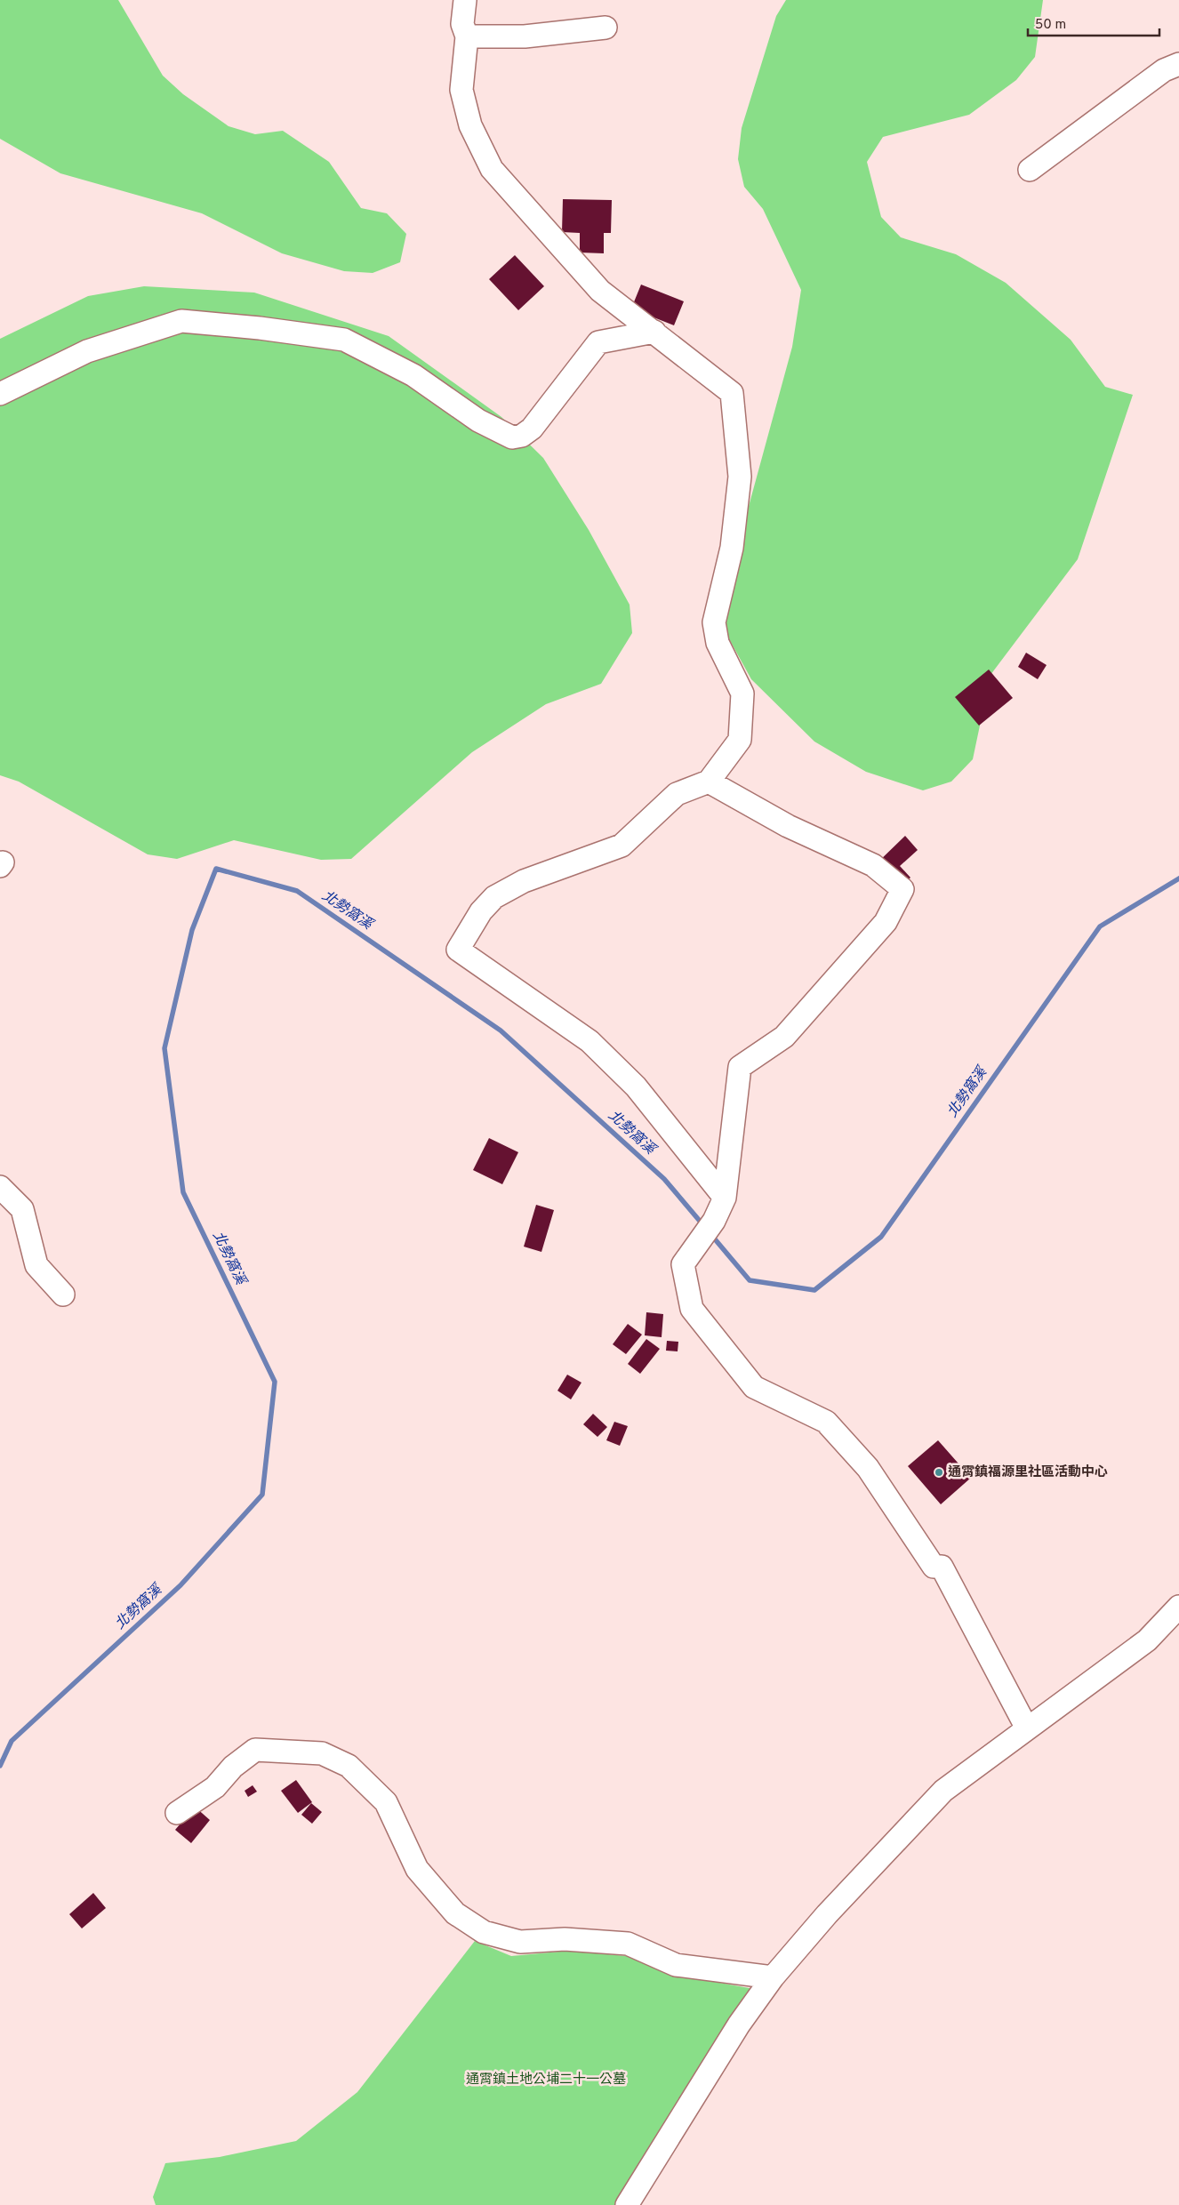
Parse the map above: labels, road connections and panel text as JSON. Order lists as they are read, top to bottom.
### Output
{
  "water": ["北勢窩溪"],
  "parks": ["通霄鎮土地公埔二十一公墓"],
  "places": ["通霄鎮福源里社區活動中心"],
  "scale_bar": "50 m"
}
